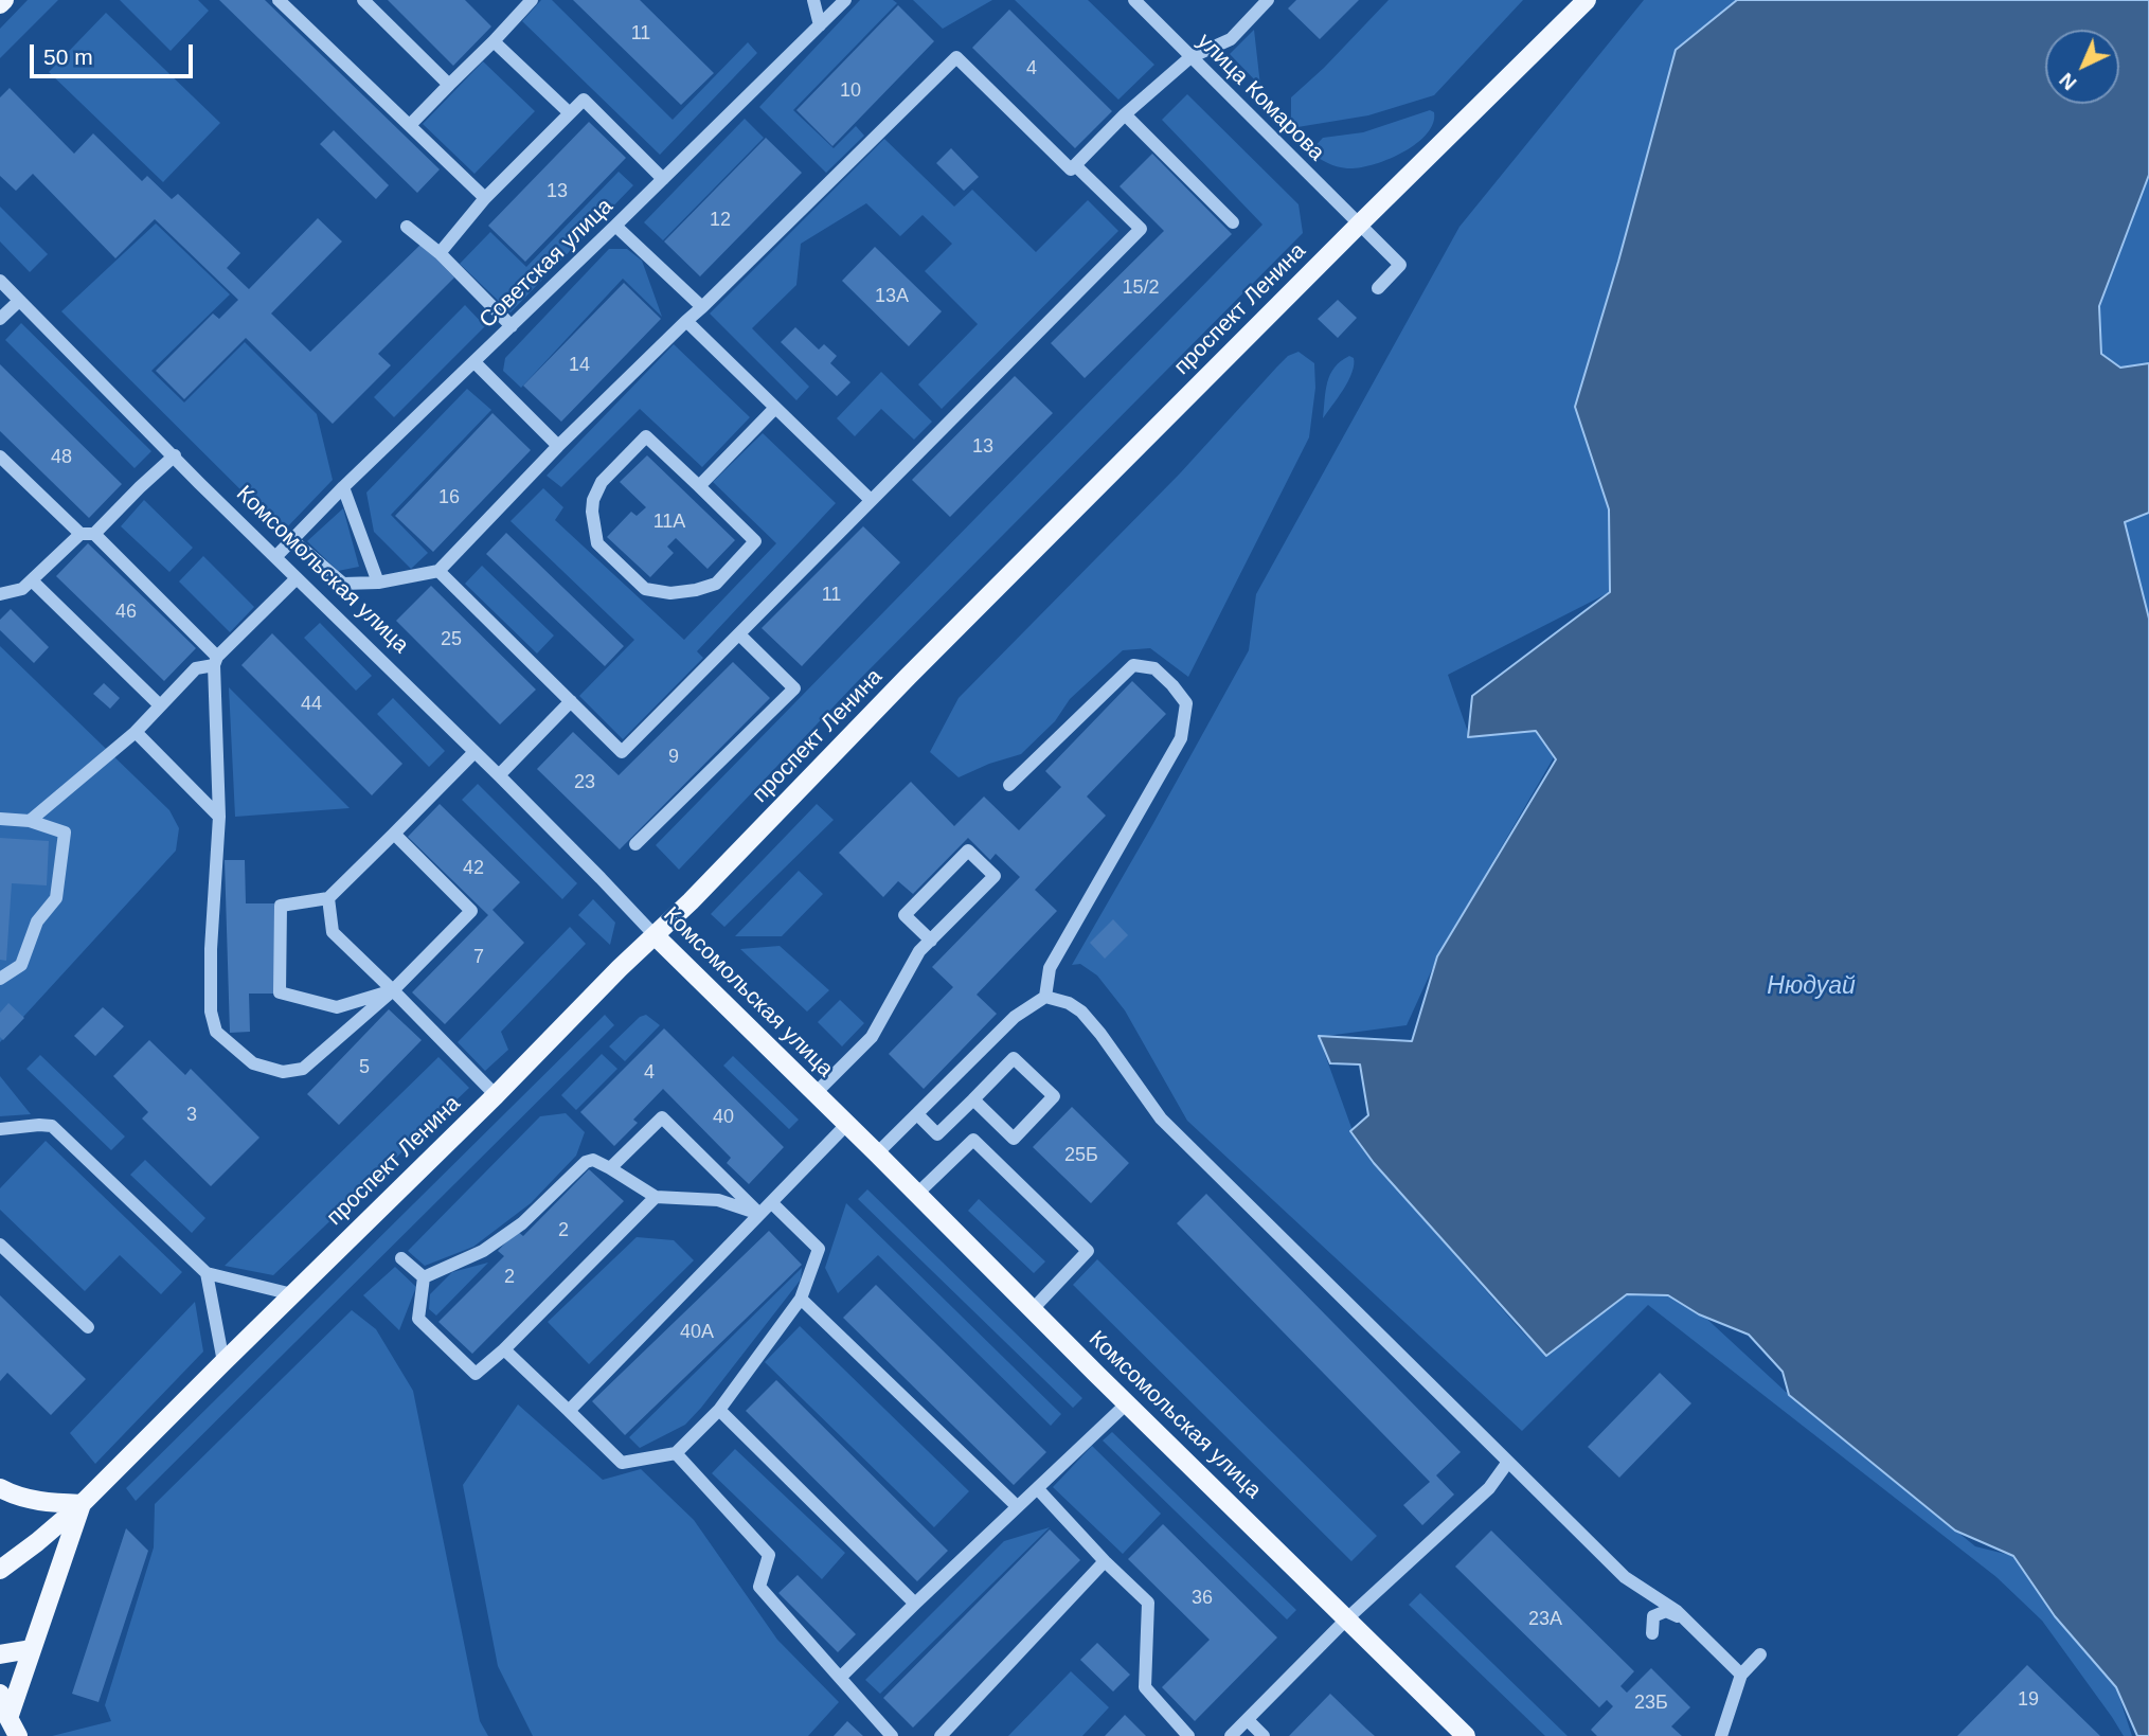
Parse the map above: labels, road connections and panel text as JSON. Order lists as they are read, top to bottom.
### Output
{
  "streets": {
    "main road": ["проспект Ленина", "Комсомольская улица"],
    "street": ["улица Комарова", "Советская улица"]
  },
  "crossings": [
    ["улица Комарова", "проспект Ленина"],
    ["Советская улица", "Комсомольская улица"],
    ["проспект Ленина", "Комсомольская улица"]
  ],
  "water": ["Нюдуай"],
  "house_numbers": [
    "11",
    "4",
    "10",
    "13",
    "12",
    "15/2",
    "13А",
    "14",
    "13",
    "48",
    "16",
    "11А",
    "11",
    "46",
    "25",
    "44",
    "9",
    "23",
    "42",
    "7",
    "5",
    "4",
    "3",
    "40",
    "25Б",
    "2",
    "2",
    "40А",
    "36",
    "23А",
    "19",
    "23Б"
  ],
  "scale_bar": "50 m",
  "north": "bottom left"
}
